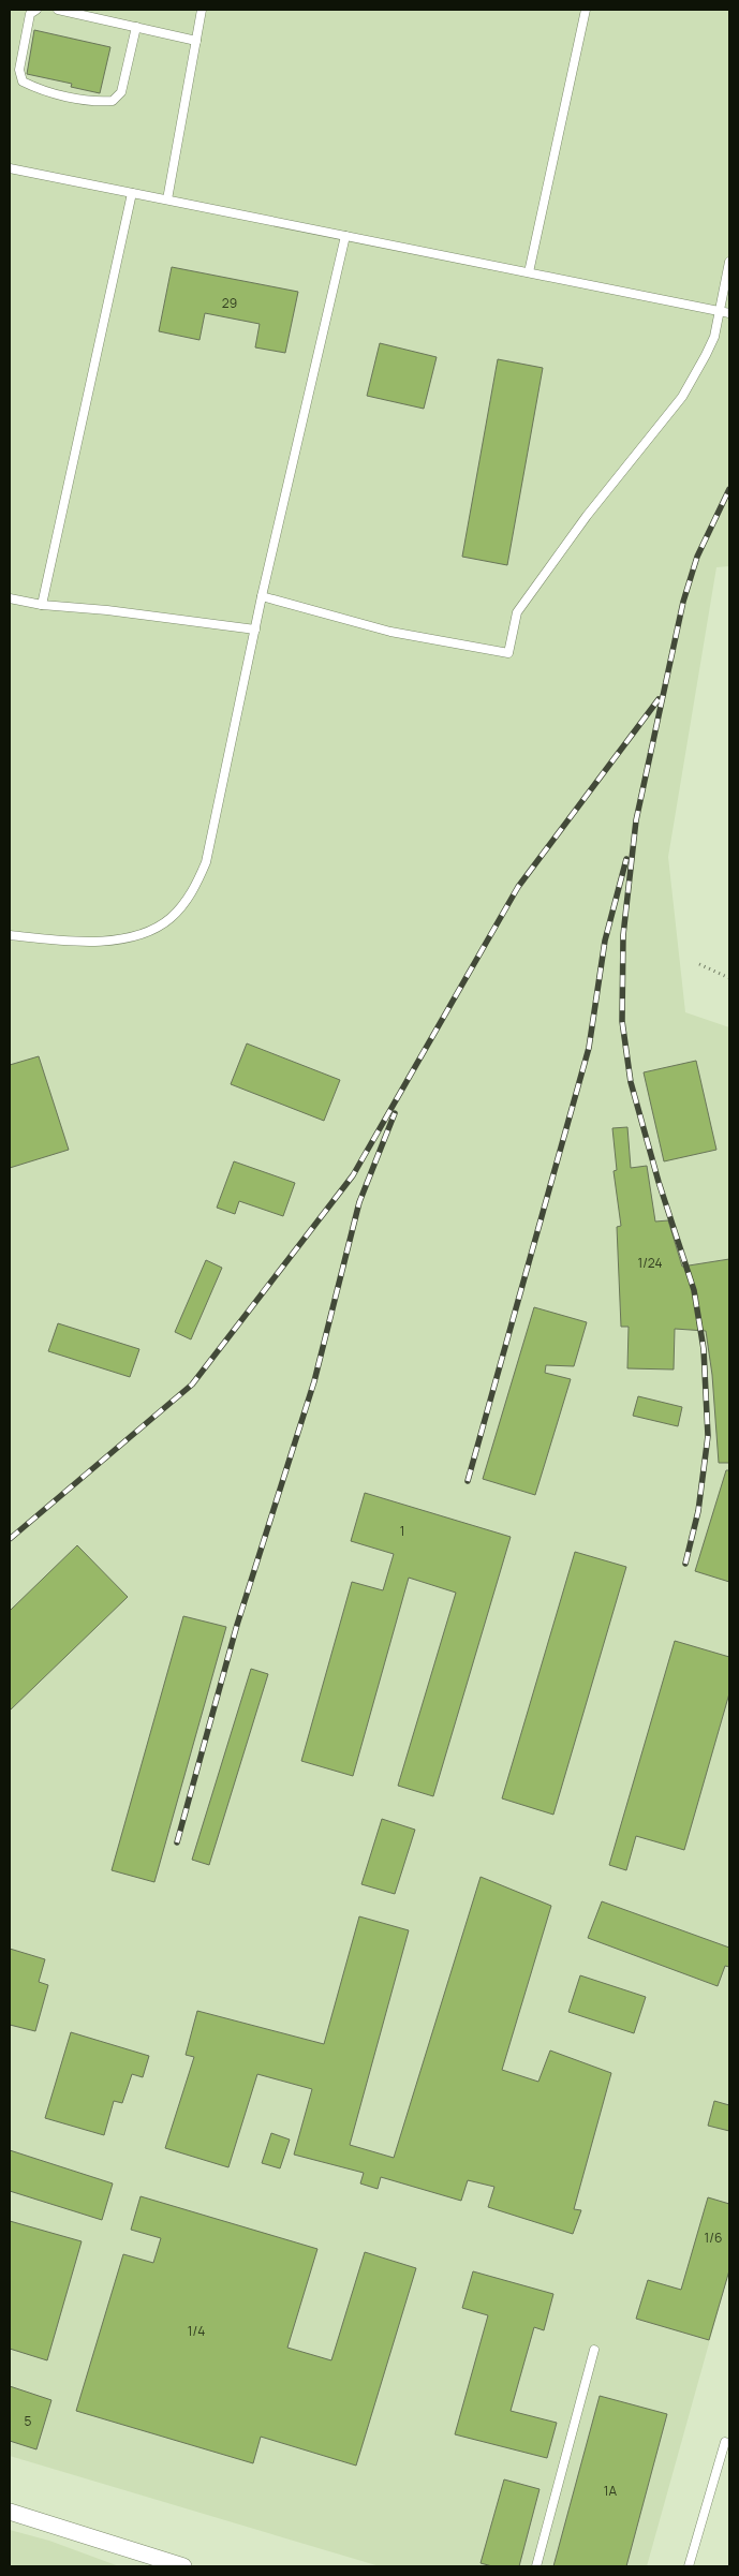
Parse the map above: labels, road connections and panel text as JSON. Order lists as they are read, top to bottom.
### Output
{
  "house_numbers": [
    "29",
    "1/24",
    "1",
    "1/6",
    "1/4",
    "5",
    "1А"
  ]
}
